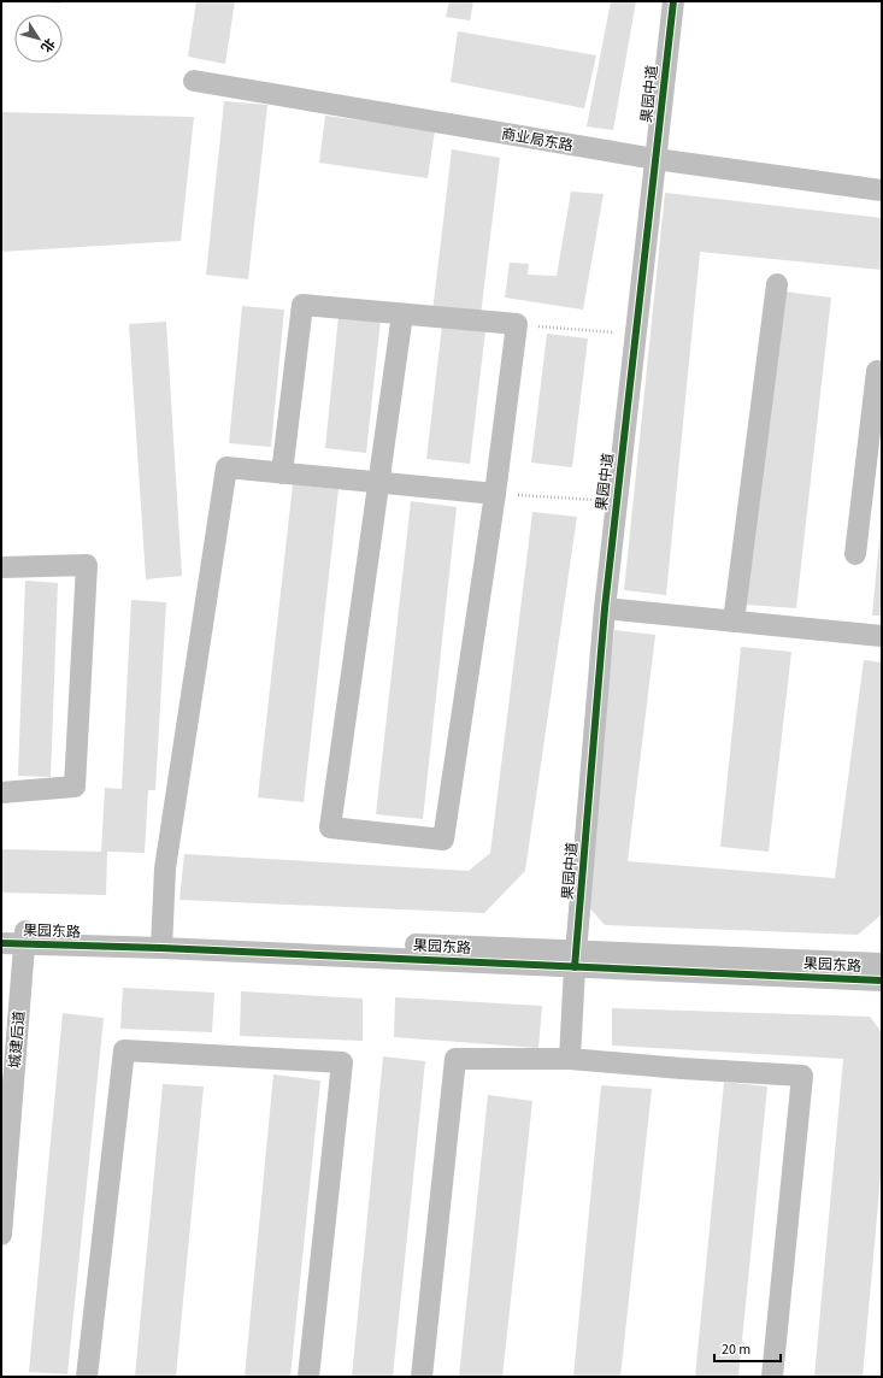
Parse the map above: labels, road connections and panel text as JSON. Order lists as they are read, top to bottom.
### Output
{
  "streets": {
    "street": [
      "果园中道",
      "商业局东路",
      "果园东路",
      "城建后道"
    ]
  },
  "crossings": [
    ["果园中道", "商业局东路"],
    ["果园中道", "果园东路"],
    ["果园东路", "城建后道"]
  ],
  "scale_bar": "20 m",
  "north": "bottom right"
}
